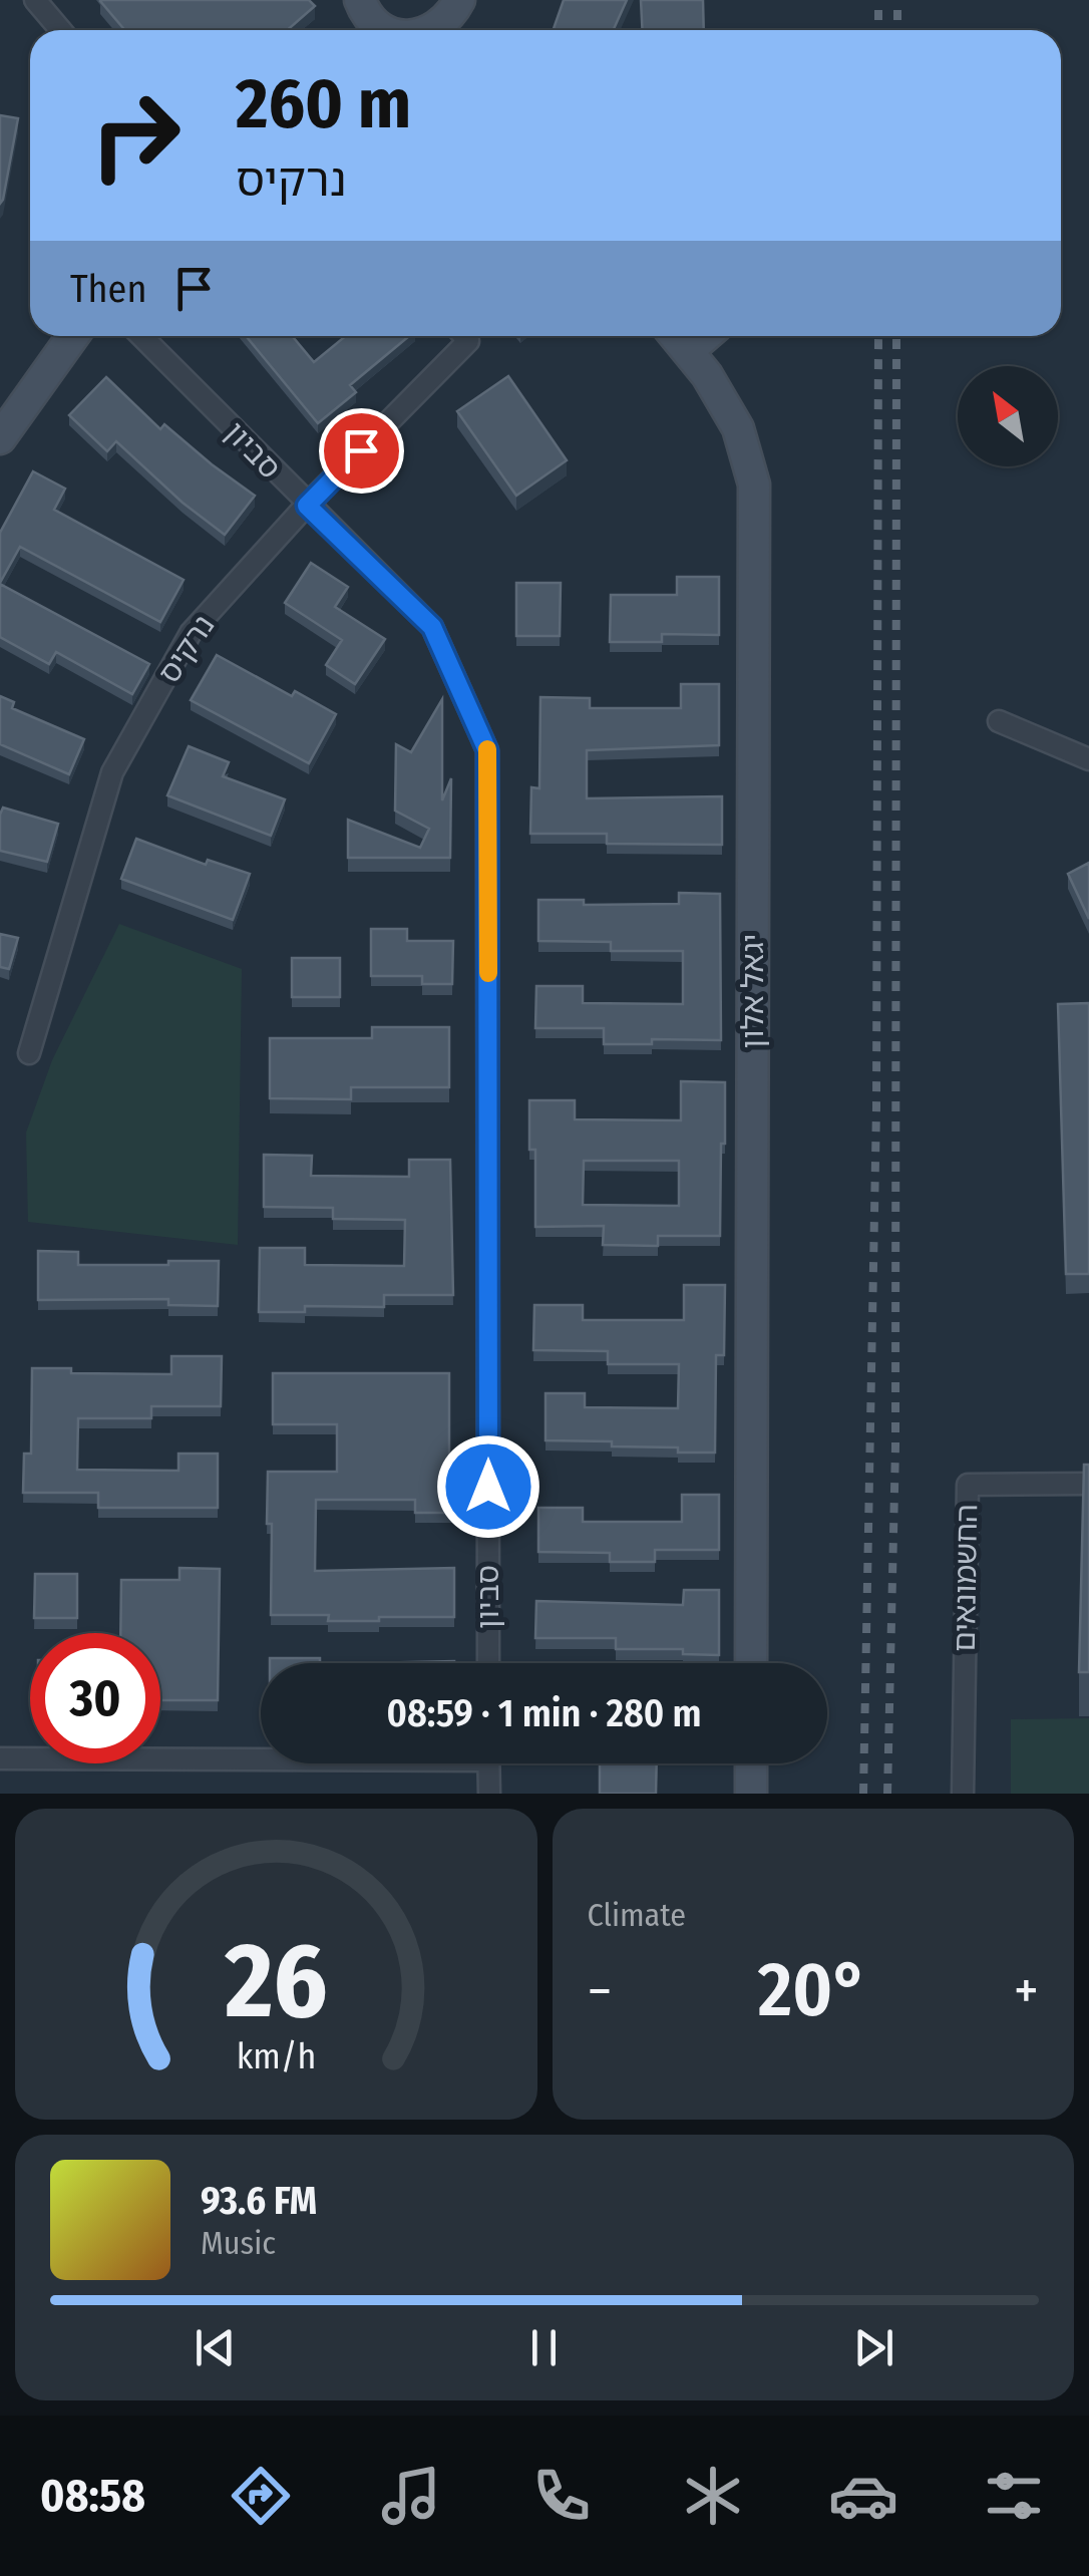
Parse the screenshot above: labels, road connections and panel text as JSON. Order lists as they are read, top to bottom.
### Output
{
  "streets": {
    "street": [
      "סביון",
      "נרקיס",
      "יגאל אלון",
      "החשמונאים"
    ]
  },
  "crossings": [
    ["סביון", "נרקיס"]
  ],
  "north": "top left",
  "page": {
    "turn": ["260 m", "נרקיס"],
    "then": "Then",
    "limit": "30",
    "trip": "08:59 · 1 min · 280 m",
    "tile": "Climate",
    "heat": ["−", "20°", "+"],
    "song": ["93.6 FM", "Music"],
    "tabs": "08:58",
    "gauge": ["26", "km/h"]
  }
}
